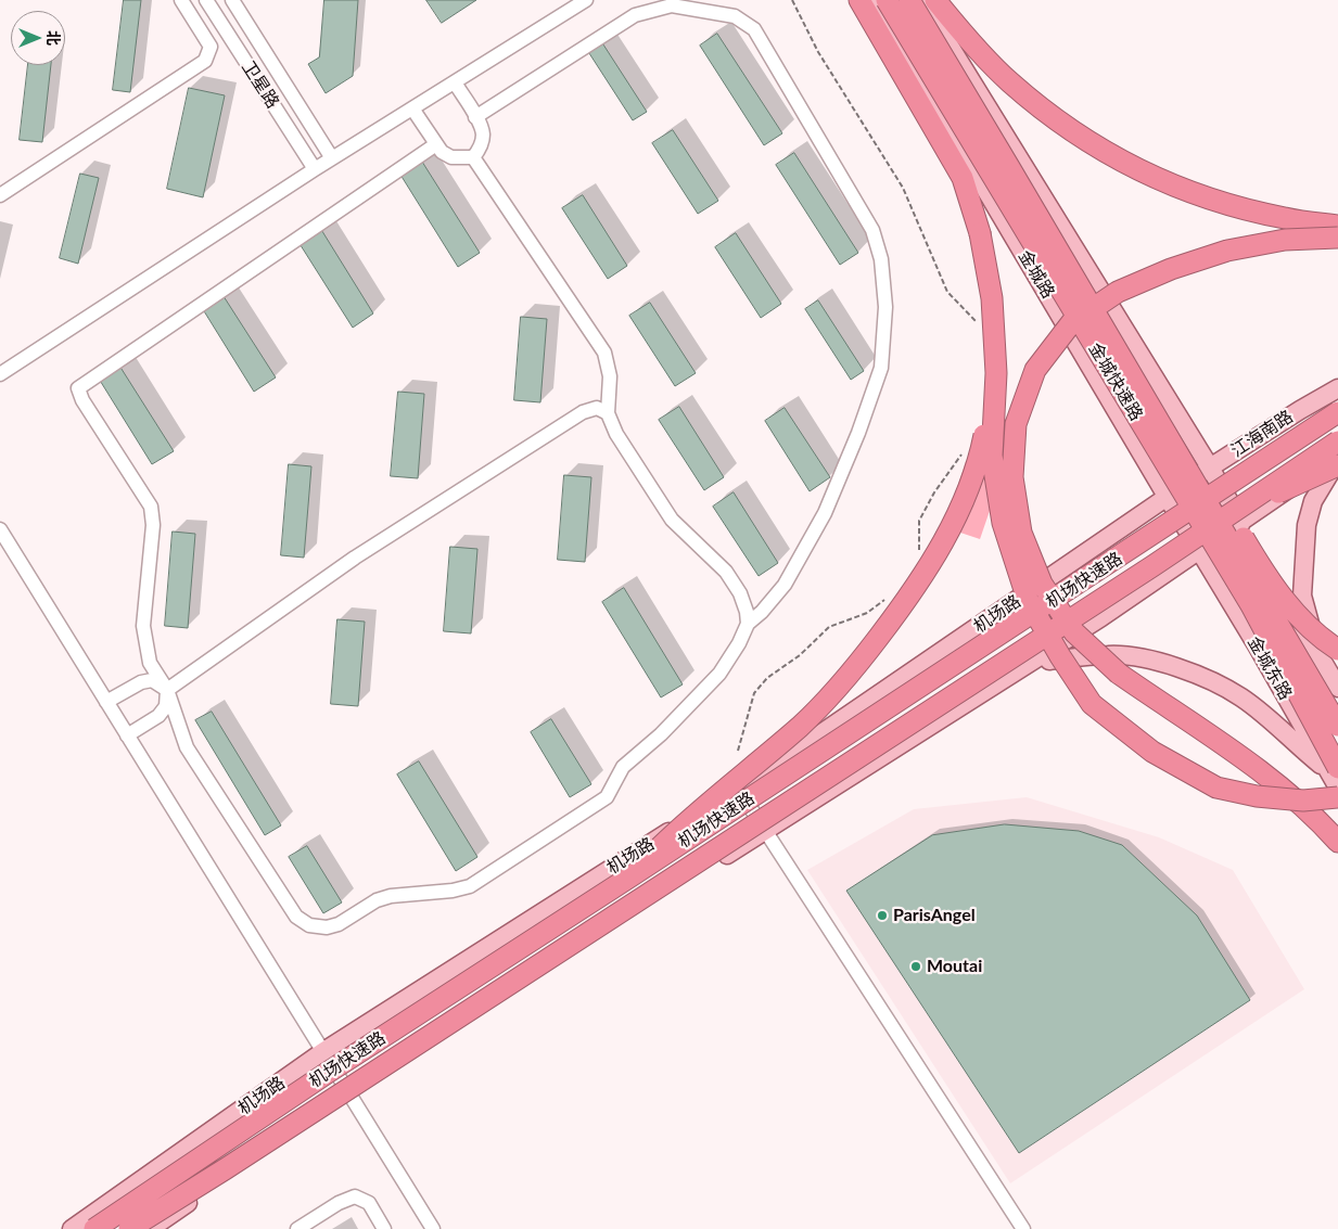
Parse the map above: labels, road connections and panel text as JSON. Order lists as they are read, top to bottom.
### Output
{
  "streets": {
    "highway": ["金城快速路", "机场快速路"],
    "main road": [
      "金城路",
      "江海南路",
      "机场路",
      "金城东路"
    ],
    "street": ["卫星路"]
  },
  "crossings": [
    ["金城路", "机场路"],
    ["金城路", "金城东路"],
    ["金城快速路", "金城东路"],
    ["江海南路", "机场路"]
  ],
  "places": ["ParisAngel", "Moutai"],
  "north": "right"
}
